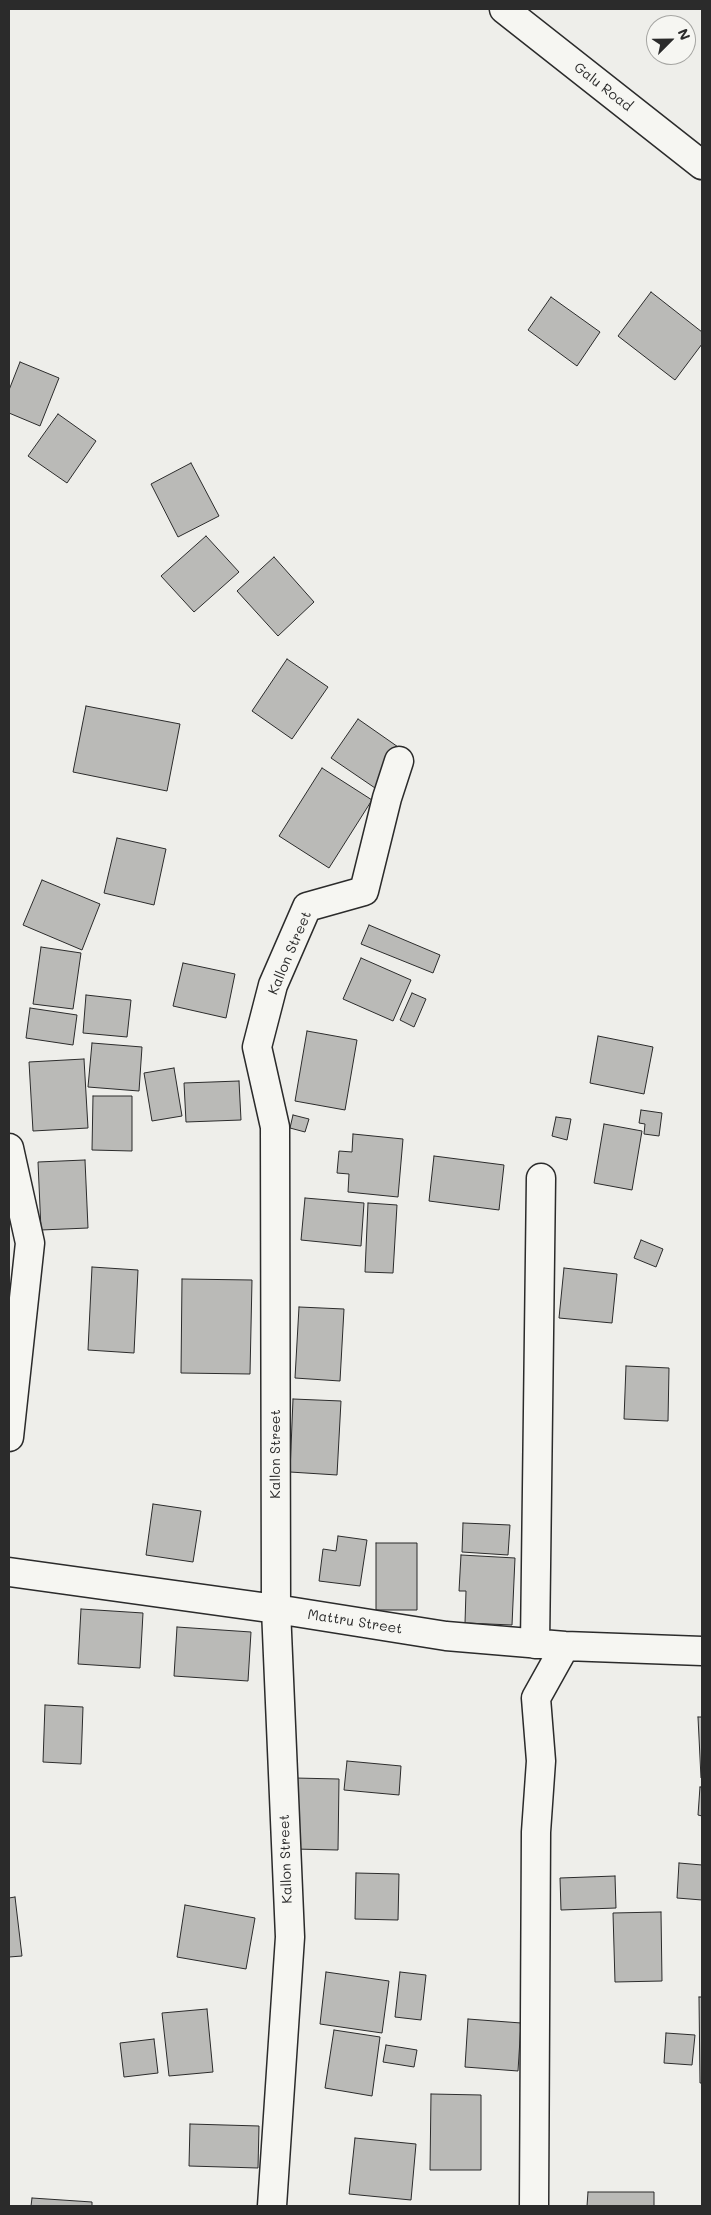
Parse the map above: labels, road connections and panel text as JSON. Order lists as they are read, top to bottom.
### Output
{
  "streets": {
    "street": ["Galu Road", "Kallon Street", "Mattru Street"]
  },
  "crossings": [
    ["Kallon Street", "Mattru Street"]
  ],
  "north": "top right"
}
